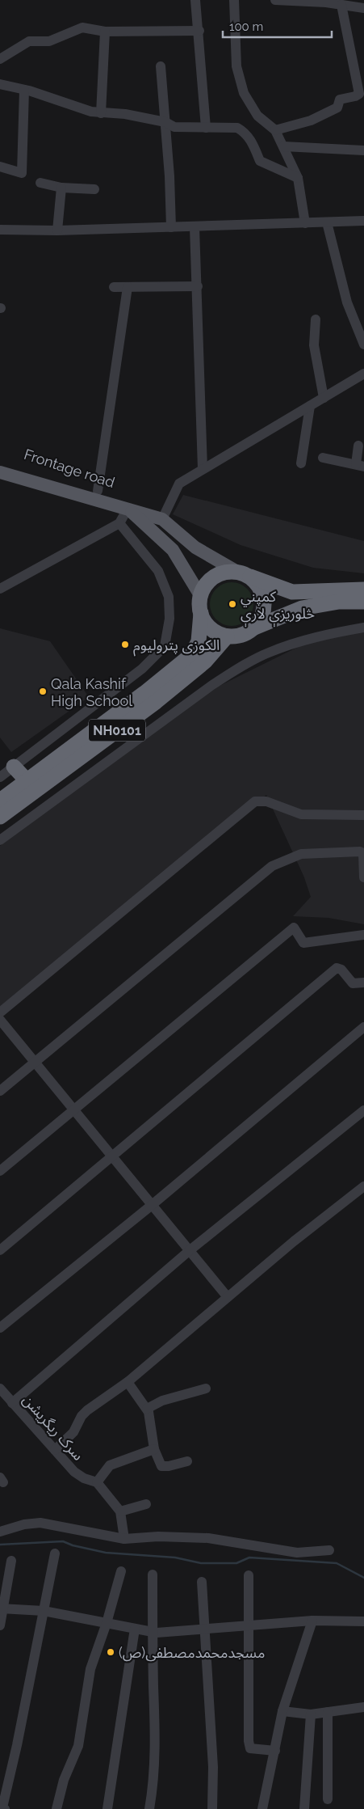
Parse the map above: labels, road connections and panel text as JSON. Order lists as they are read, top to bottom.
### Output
{
  "streets": {
    "highway": ["NH0101"],
    "main road": ["Frontage road"],
    "street": ["سرک ریگریشن"]
  },
  "places": [
    "کمپني څلوريزې لارې",
    "الکوزی پترولیوم",
    "Qala Kashif High School",
    "مسجدمحمدمصطفی(ص)"
  ],
  "scale_bar": "100 m"
}
